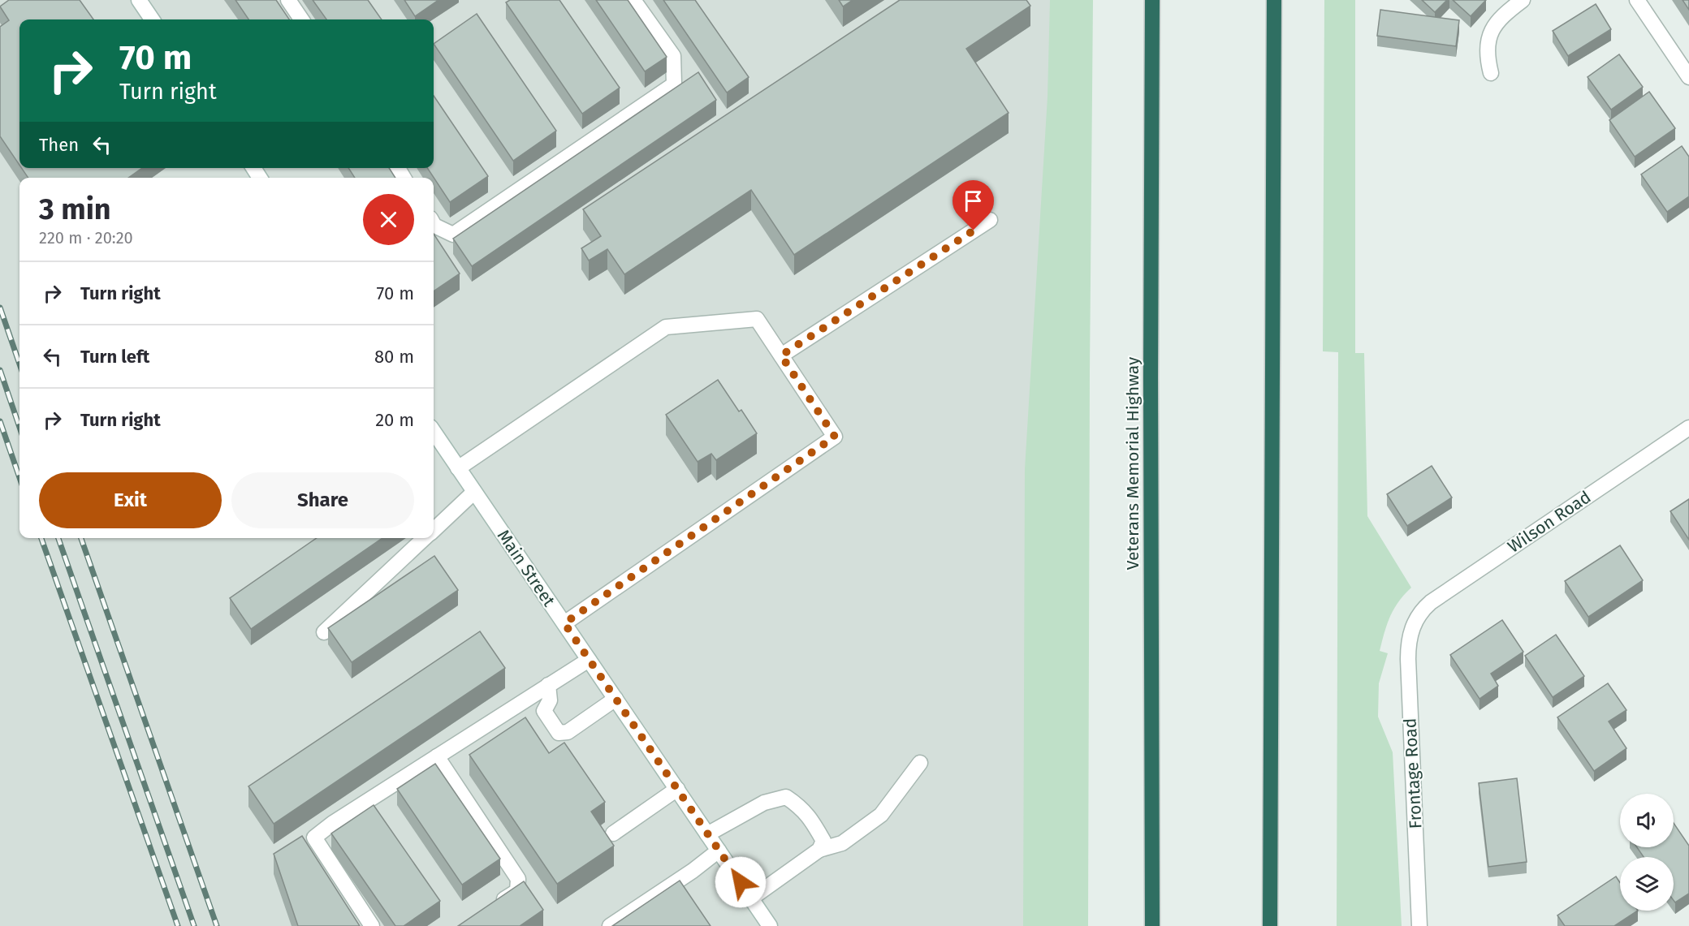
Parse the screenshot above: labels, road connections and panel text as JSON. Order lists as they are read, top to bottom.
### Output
{
  "streets": {
    "highway": ["Veterans Memorial Highway"],
    "street": ["Wilson Road", "Main Street", "Frontage Road"]
  },
  "crossings": [
    ["Wilson Road", "Frontage Road"]
  ],
  "page": {
    "turn": ["70 m", "Turn right"],
    "then": "Then",
    "heading": ["3 min", "220 m · 20:20"],
    "list": [
      {
        "name": "Turn right",
        "value": "70 m"
      },
      {
        "name": "Turn left",
        "value": "80 m"
      },
      {
        "name": "Turn right",
        "value": "20 m"
      }
    ],
    "buttons": ["Exit", "Share"]
  }
}
